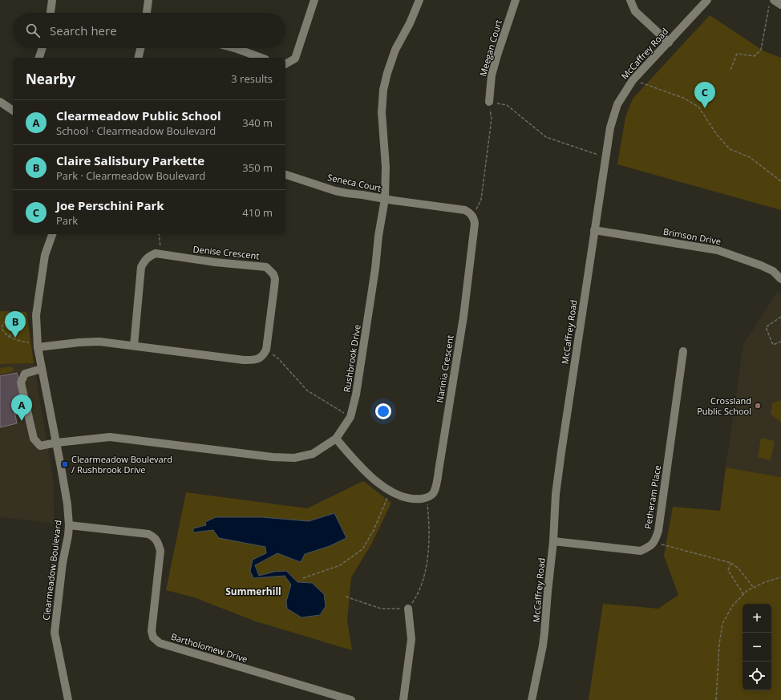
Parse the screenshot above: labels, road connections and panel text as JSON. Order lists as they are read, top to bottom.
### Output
{
  "streets": {
    "street": [
      "Meegan Court",
      "McCaffrey Road",
      "Seneca Court",
      "Brimson Drive",
      "Denise Crescent",
      "Rushbrook Drive",
      "Narinia Crescent",
      "Petheram Place",
      "Clearmeadow Boulevard",
      "Bartholomew Drive"
    ]
  },
  "crossings": [
    ["McCaffrey Road", "Brimson Drive"],
    ["McCaffrey Road", "Petheram Place"],
    ["Seneca Court", "Rushbrook Drive"],
    ["Rushbrook Drive", "Clearmeadow Boulevard"],
    ["Clearmeadow Boulevard", "Bartholomew Drive"]
  ],
  "districts": ["Summerhill"],
  "places": {
    "other": ["Crossland Public School"],
    "transit": ["Clearmeadow Boulevard / Rushbrook Drive"]
  },
  "page": {
    "search": "Search here",
    "heading": ["Nearby", "3 results"],
    "pins": ["C", "B", "A"],
    "list": [
      {
        "mark": "A",
        "name": "Clearmeadow Public School",
        "note": "School · Clearmeadow Boulevard",
        "value": "340 m"
      },
      {
        "mark": "B",
        "name": "Claire Salisbury Parkette",
        "note": "Park · Clearmeadow Boulevard",
        "value": "350 m"
      },
      {
        "mark": "C",
        "name": "Joe Perschini Park",
        "note": "Park",
        "value": "410 m"
      }
    ],
    "map_buttons": ["+", "−"]
  }
}
